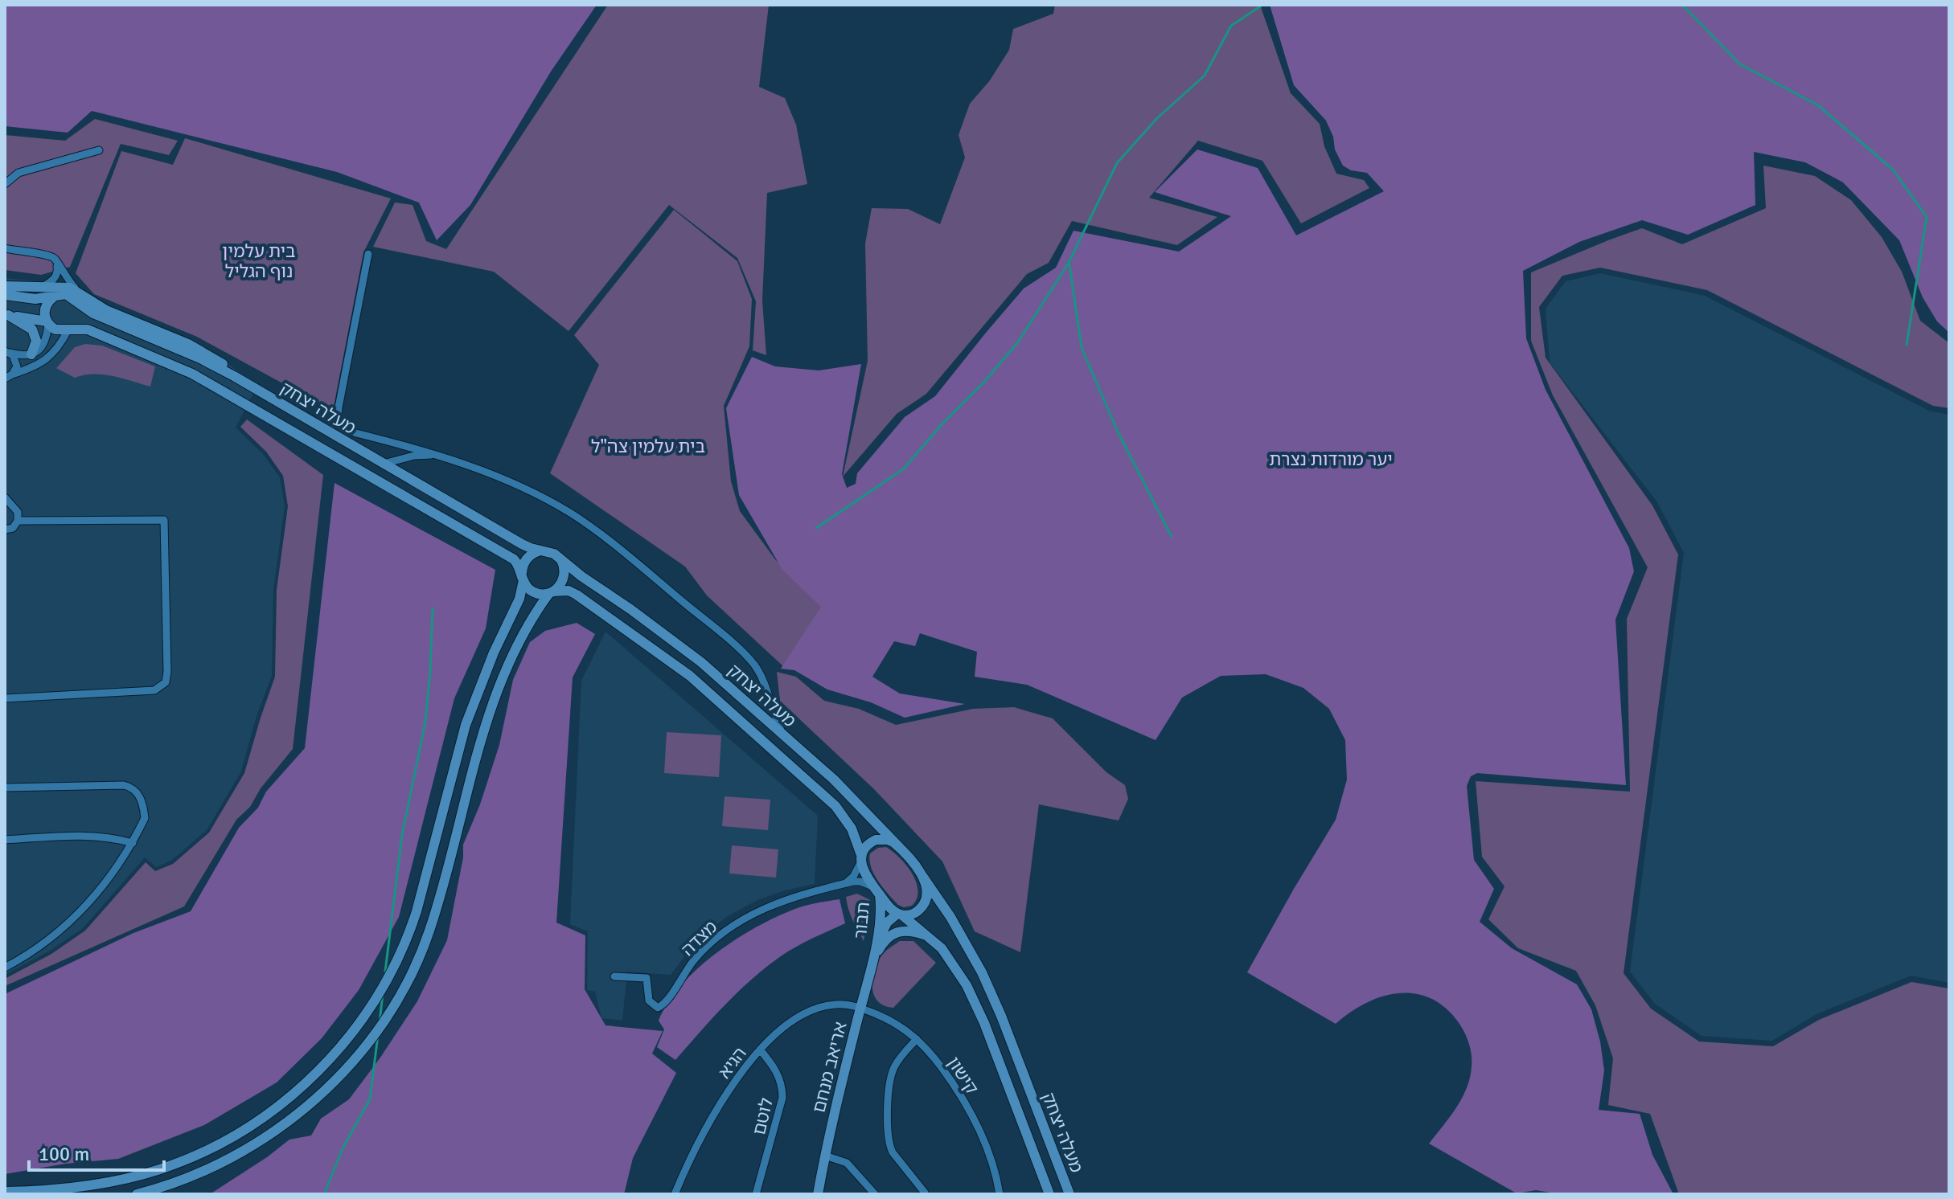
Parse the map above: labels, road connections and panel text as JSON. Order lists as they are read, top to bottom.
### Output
{
  "streets": {
    "main road": ["מעלה יצחק", "תבור", "אריאב מנחם"],
    "street": [
      "מצדה",
      "הגיא",
      "קישון",
      "לוטם"
    ]
  },
  "crossings": [
    ["מעלה יצחק", "תבור"],
    ["מעלה יצחק", "מצדה"],
    ["תבור", "מצדה"],
    ["תבור", "אריאב מנחם"],
    ["הגיא", "אריאב מנחם"],
    ["הגיא", "קישון"],
    ["הגיא", "לוטם"],
    ["אריאב מנחם", "קישון"]
  ],
  "parks": ["בית עלמין נוף הגליל", "בית עלמין צה\"ל", "יער מורדות נצרת"],
  "scale_bar": "100 m"
}
